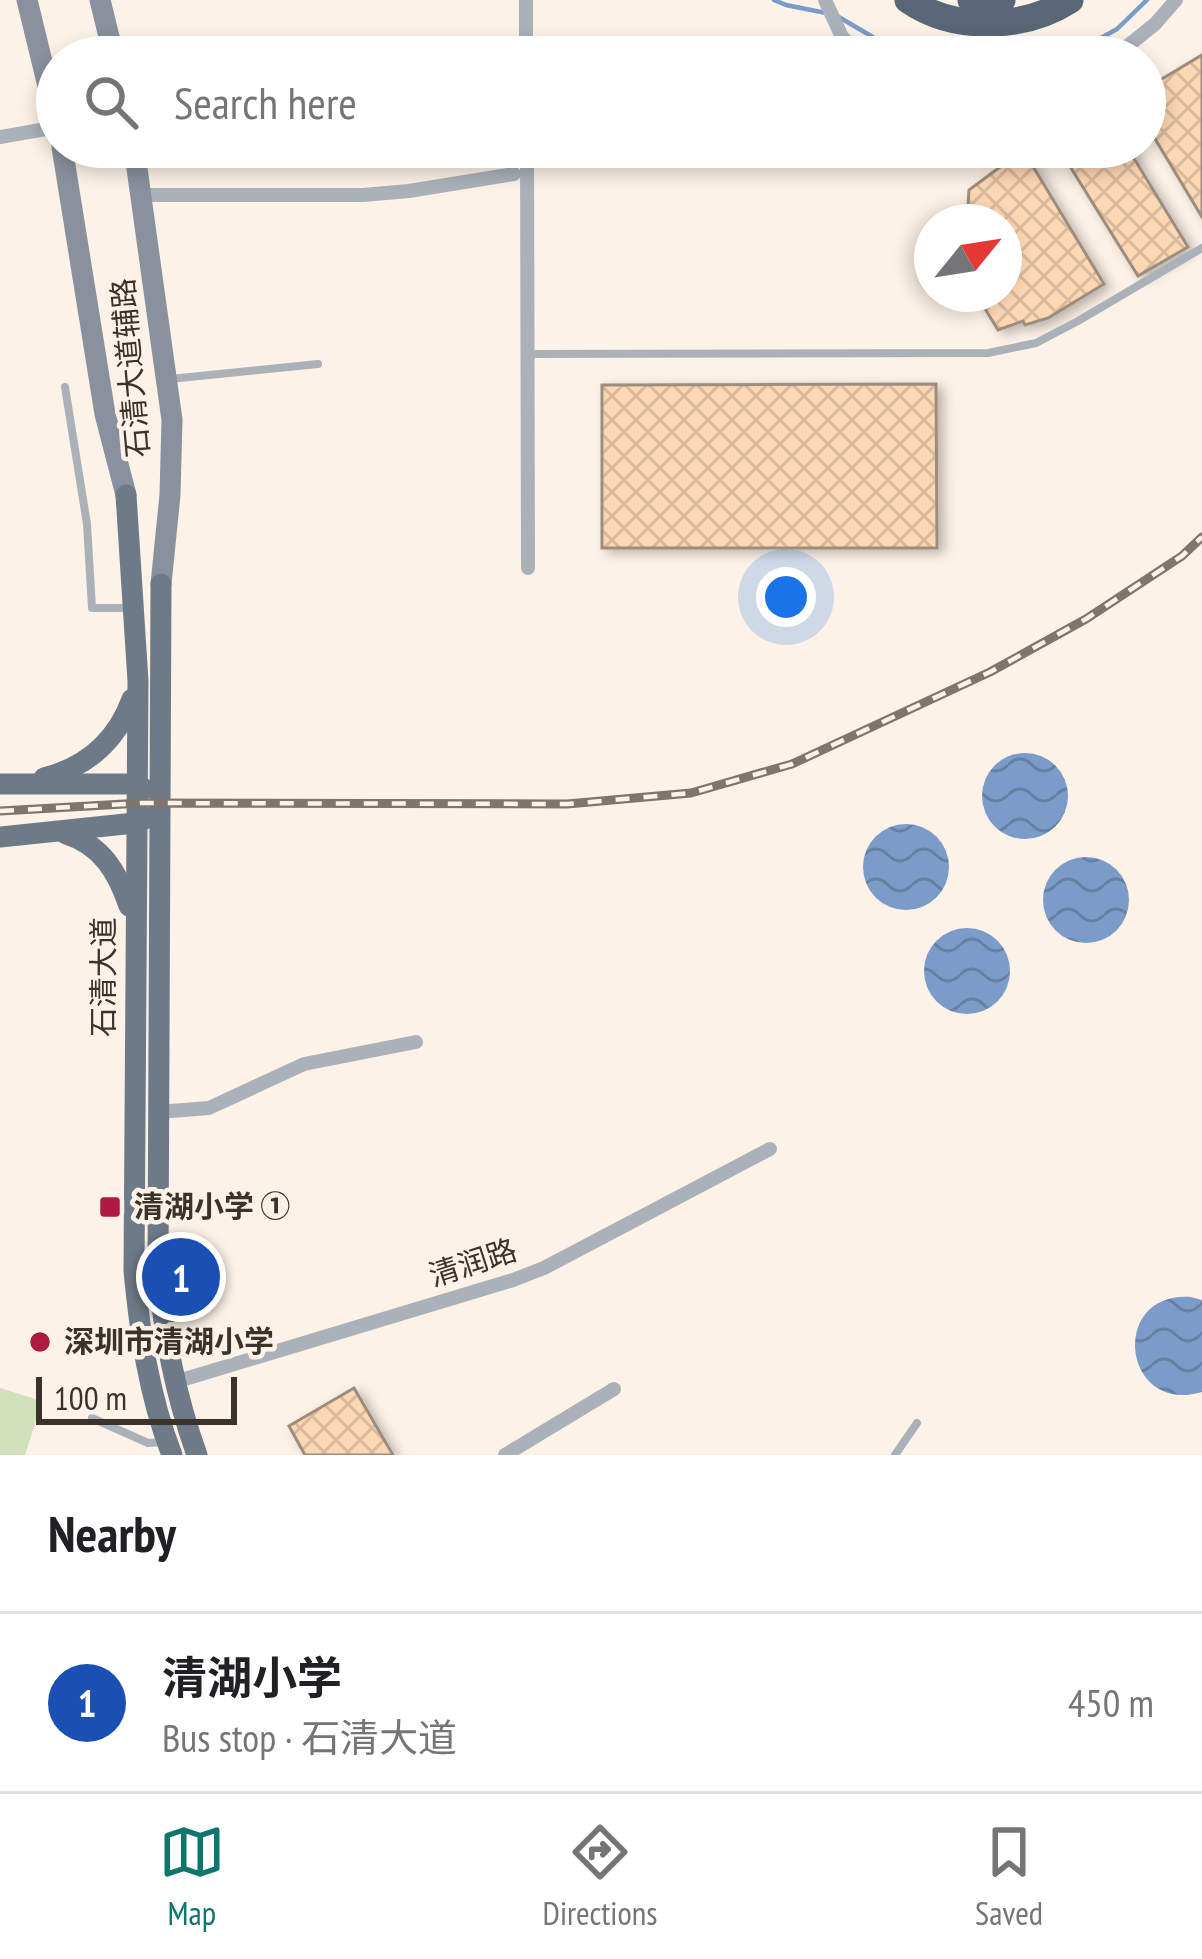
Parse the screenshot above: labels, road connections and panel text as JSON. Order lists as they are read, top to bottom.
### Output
{
  "streets": {
    "main road": ["石清大道辅路", "石清大道"],
    "street": ["清润路"]
  },
  "crossings": [
    ["石清大道辅路", "石清大道"],
    ["石清大道", "清润路"]
  ],
  "places": {
    "transit": ["清湖小学 ①"],
    "other": ["深圳市清湖小学"]
  },
  "scale_bar": "100 m",
  "north": "top right",
  "page": {
    "search": "Search here",
    "pins": "1",
    "scale": "100 m",
    "heading": "Nearby",
    "list": [
      {
        "mark": "1",
        "name": "清湖小学",
        "note": "Bus stop · 石清大道",
        "value": "450 m"
      }
    ],
    "nav": ["Map", "Directions", "Saved"]
  }
}
